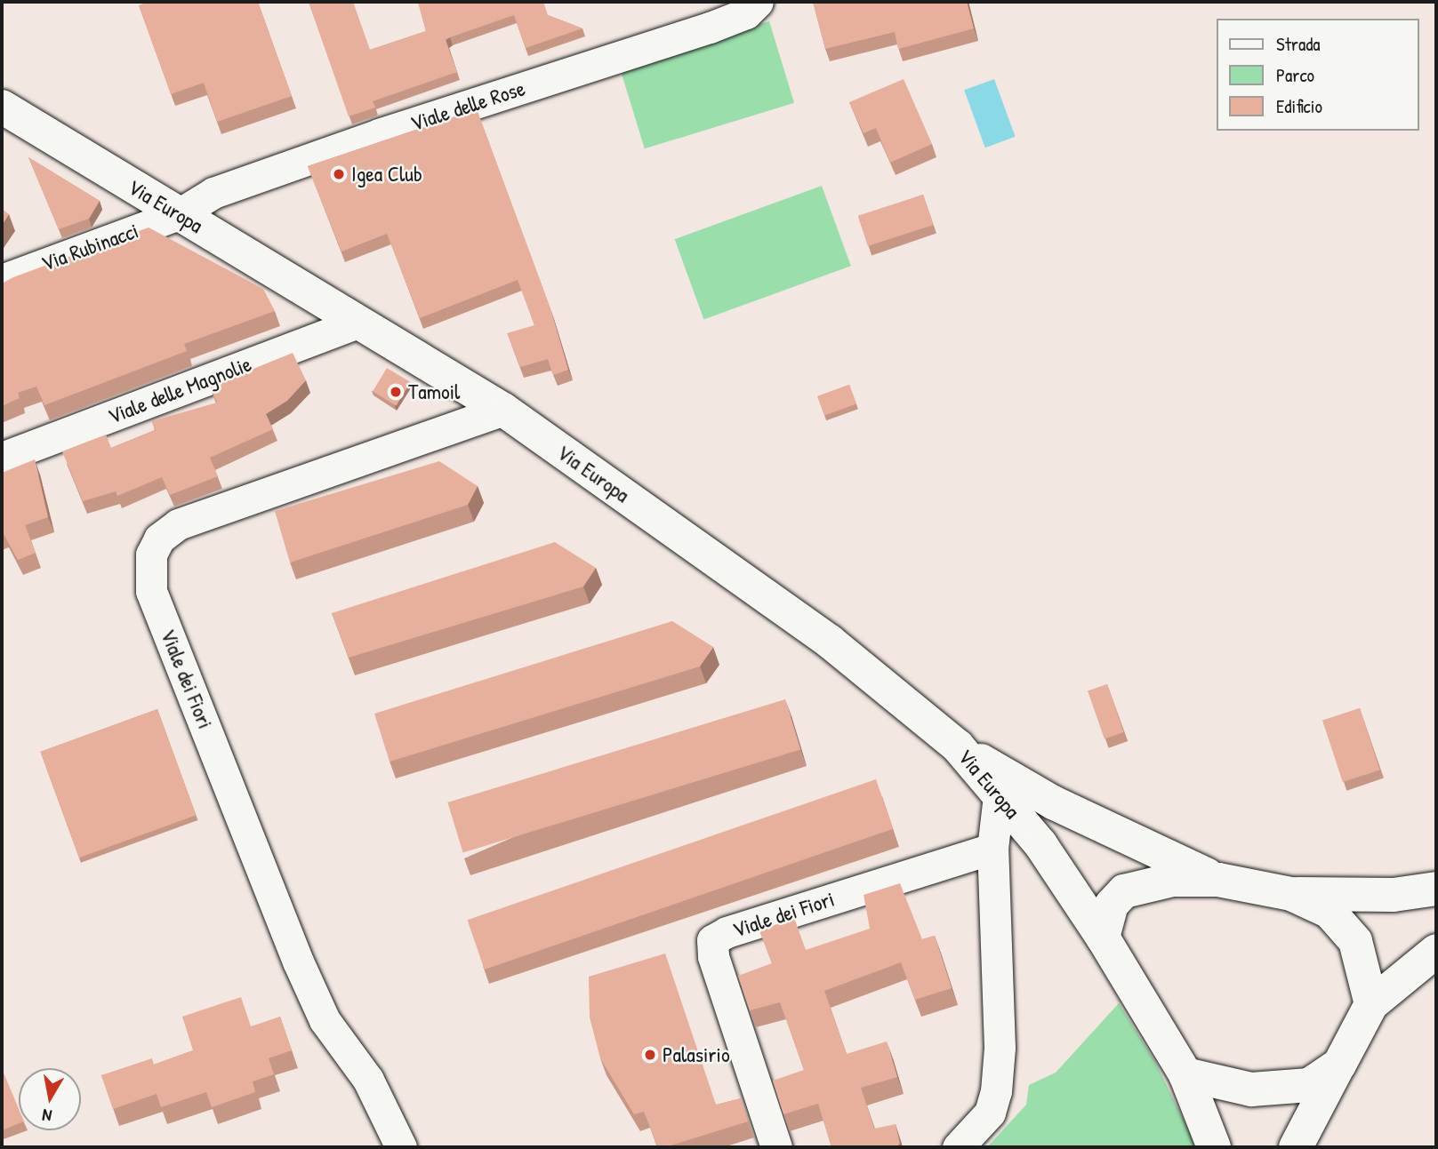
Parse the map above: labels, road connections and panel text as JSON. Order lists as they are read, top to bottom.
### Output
{
  "streets": {
    "street": [
      "Viale delle Rose",
      "Via Europa",
      "Via Rubinacci",
      "Viale delle Magnolie",
      "Viale dei Fiori"
    ]
  },
  "crossings": [
    ["Viale delle Rose", "Via Europa"],
    ["Viale delle Rose", "Via Rubinacci"],
    ["Via Europa", "Via Rubinacci"],
    ["Via Europa", "Viale delle Magnolie"],
    ["Via Europa", "Viale dei Fiori"]
  ],
  "places": ["Igea Club", "Tamoil", "Palasirio"],
  "legend": ["Strada", "Parco", "Edificio"],
  "north": "bottom"
}
